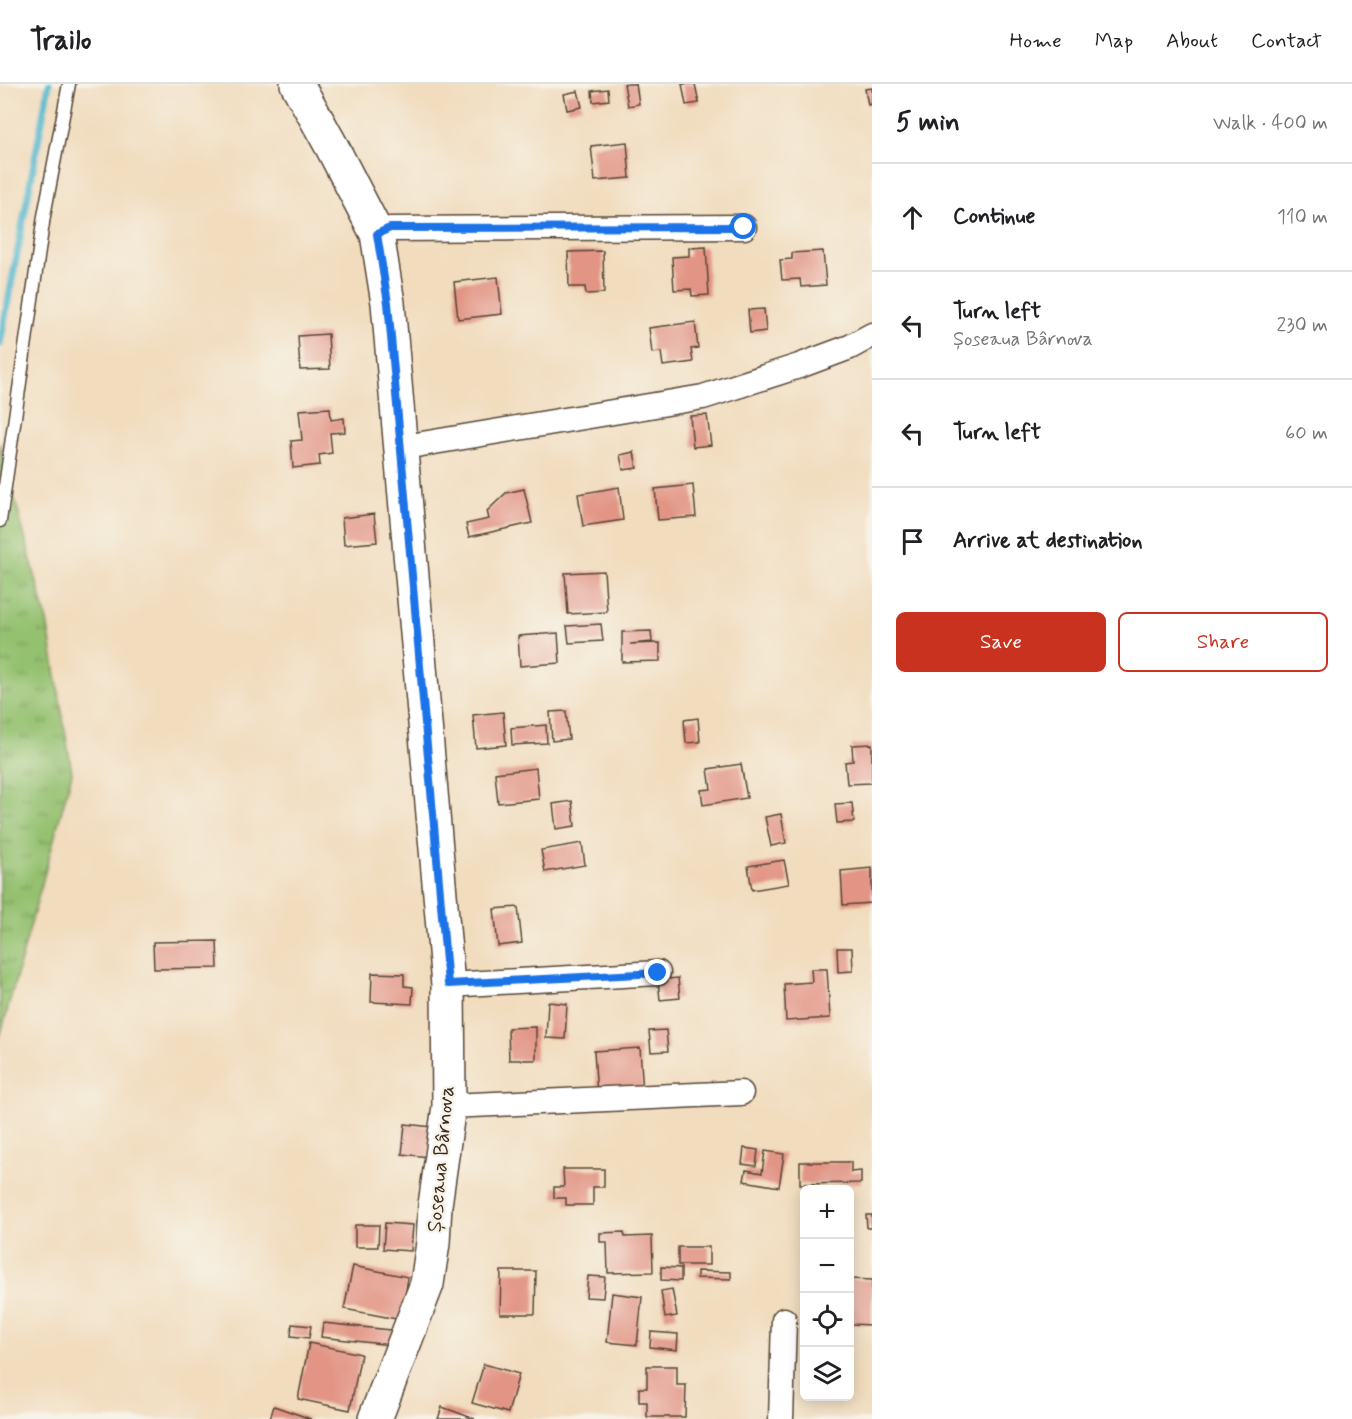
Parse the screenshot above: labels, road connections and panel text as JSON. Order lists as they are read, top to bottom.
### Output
{
  "streets": {
    "main road": ["Șoseaua Bârnova"]
  },
  "page": {
    "header": "Trailo",
    "nav": [
      "Home",
      "Map",
      "About",
      "Contact"
    ],
    "heading": ["5 min", "Walk · 400 m"],
    "list": [
      ["Continue", "110 m"],
      ["Turn left", "Șoseaua Bârnova", "230 m"],
      ["Turn left", "60 m"],
      "Arrive at destination"
    ],
    "buttons": ["Save", "Share"],
    "map_buttons": ["+", "−"]
  }
}
